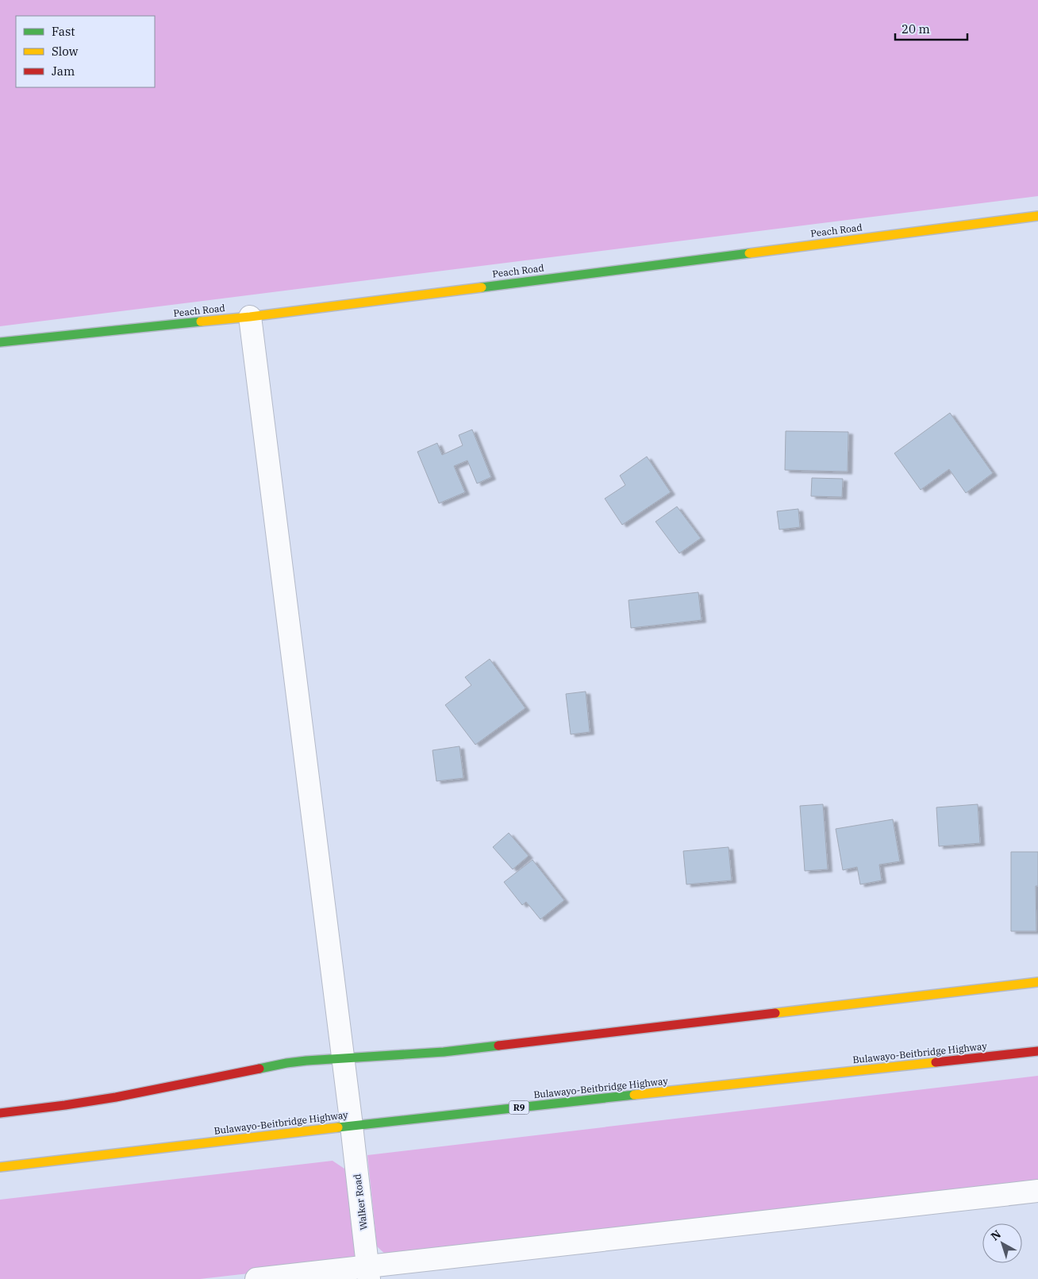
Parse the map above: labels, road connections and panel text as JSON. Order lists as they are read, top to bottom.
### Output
{
  "streets": {
    "main road": ["Peach Road", "Bulawayo-Beitbridge Highway", "R9"],
    "street": ["Walker Road"]
  },
  "crossings": [
    ["Peach Road", "Walker Road"],
    ["Bulawayo-Beitbridge Highway", "Walker Road"]
  ],
  "legend": ["Fast", "Slow", "Jam"],
  "scale_bar": "20 m",
  "north": "top left"
}
